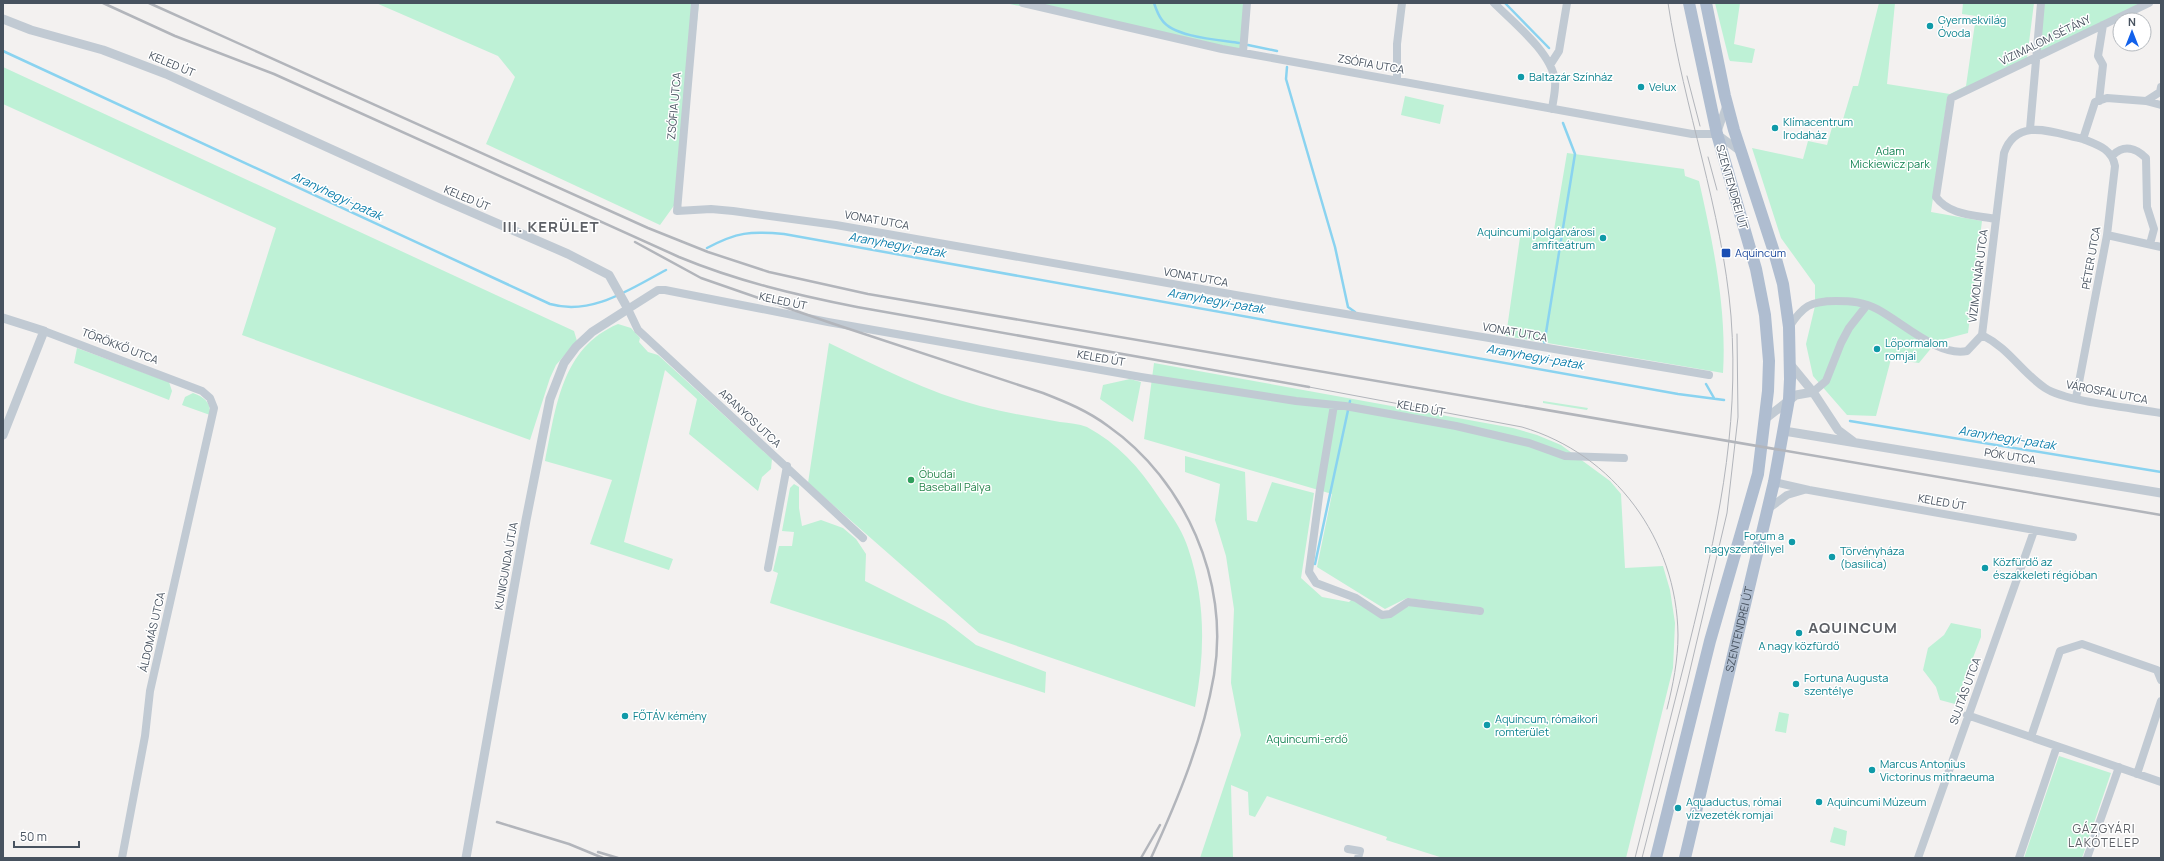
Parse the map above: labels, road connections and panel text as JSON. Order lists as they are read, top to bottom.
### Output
{
  "streets": {
    "main road": ["SZENTENDREI ÚT"],
    "street": [
      "VÍZIMALOM SÉTÁNY",
      "KELED ÚT",
      "ZSÓFIA UTCA",
      "VONAT UTCA",
      "PÉTER UTCA",
      "VÍZIMOLNÁR UTCA",
      "TÖRÖKKŐ UTCA",
      "VÁROSFAL UTCA",
      "ARANYOS UTCA",
      "PÓK UTCA",
      "KUNIGUNDA ÚTJA",
      "ÁLDOMÁS UTCA",
      "SUJTÁS UTCA"
    ]
  },
  "crossings": [
    ["VÍZIMALOM SÉTÁNY", "VÍZIMOLNÁR UTCA"],
    ["KELED ÚT", "SZENTENDREI ÚT"],
    ["KELED ÚT", "ARANYOS UTCA"],
    ["KELED ÚT", "KUNIGUNDA ÚTJA"],
    ["KELED ÚT", "SUJTÁS UTCA"],
    ["ZSÓFIA UTCA", "SZENTENDREI ÚT"],
    ["ZSÓFIA UTCA", "VONAT UTCA"],
    ["SZENTENDREI ÚT", "PÓK UTCA"],
    ["PÉTER UTCA", "VÁROSFAL UTCA"],
    ["VÍZIMOLNÁR UTCA", "VÁROSFAL UTCA"],
    ["TÖRÖKKŐ UTCA", "ÁLDOMÁS UTCA"],
    ["ARANYOS UTCA", "KUNIGUNDA ÚTJA"]
  ],
  "districts": ["III. KERÜLET", "AQUINCUM", "GÁZGYÁRI LAKÓTELEP"],
  "water": ["Aranyhegyi-patak"],
  "parks": ["Adam Mickiewicz park", "Aquincumi-erdő"],
  "places": {
    "other": [
      "Gyermekvilág Óvoda",
      "Baltazár Színház",
      "Velux",
      "Klímacentrum Irodaház",
      "Aquincumi polgárvárosi amfiteátrum",
      "Lőpormalom romjai",
      "Óbudai Baseball Pálya",
      "Forum a nagyszentéllyel",
      "Törvényháza (basilica)",
      "Közfürdő az északkeleti régióban",
      "A nagy közfürdő",
      "Fortuna Augusta szentélye",
      "FŐTÁV kémény",
      "Aquincum, rómaikori romterület",
      "Marcus Antonius Victorinus mithraeuma",
      "Aquincumi Múzeum",
      "Aquaductus, római vízvezeték romjai"
    ],
    "transit": ["Aquincum"]
  },
  "scale_bar": "50 m",
  "north": "top"
}
